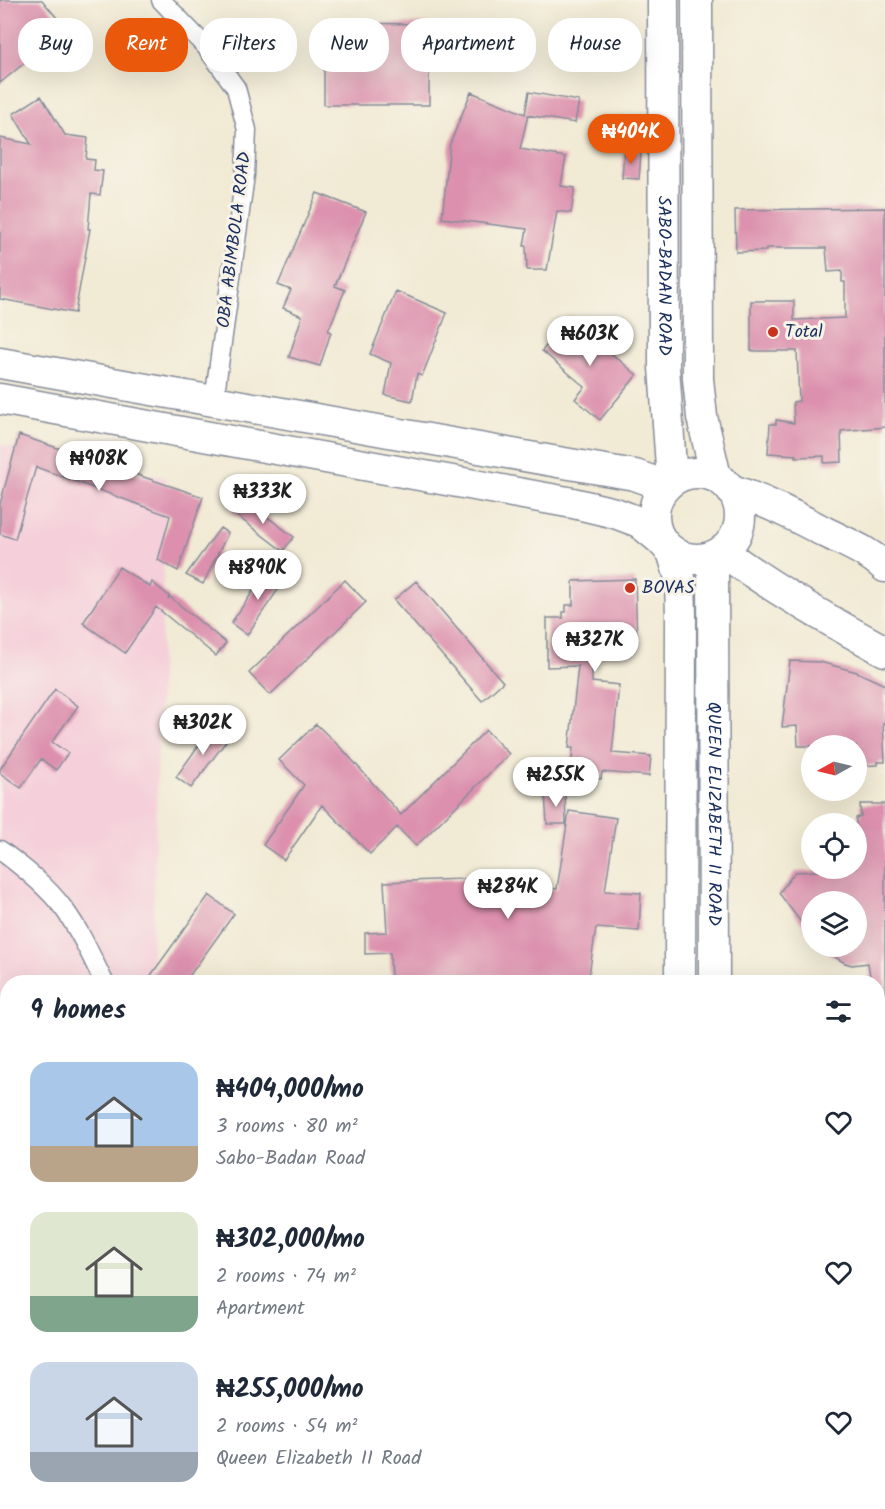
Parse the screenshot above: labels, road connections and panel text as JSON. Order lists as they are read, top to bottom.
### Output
{
  "streets": {
    "highway": ["SABO-BADAN ROAD", "QUEEN ELIZABETH II ROAD"],
    "street": ["OBA ABIMBOLA ROAD"]
  },
  "crossings": [
    ["SABO-BADAN ROAD", "QUEEN ELIZABETH II ROAD"]
  ],
  "places": ["Total", "BOVAS"],
  "north": "left",
  "page": {
    "chip": [
      "Buy",
      "Rent",
      "Filters",
      "New",
      "Apartment",
      "House"
    ],
    "price": [
      "₦404K",
      "₦603K",
      "₦908K",
      "₦333K",
      "₦890K",
      "₦327K",
      "₦302K",
      "₦255K",
      "₦284K"
    ],
    "heading": "9 homes",
    "list": [
      {
        "name": "₦404,000/mo",
        "note": "3 rooms · 80 m² · Sabo-Badan Road"
      },
      {
        "name": "₦302,000/mo",
        "note": "2 rooms · 74 m² · Apartment"
      },
      {
        "name": "₦255,000/mo",
        "note": "2 rooms · 54 m² · Queen Elizabeth II Road"
      }
    ]
  }
}
